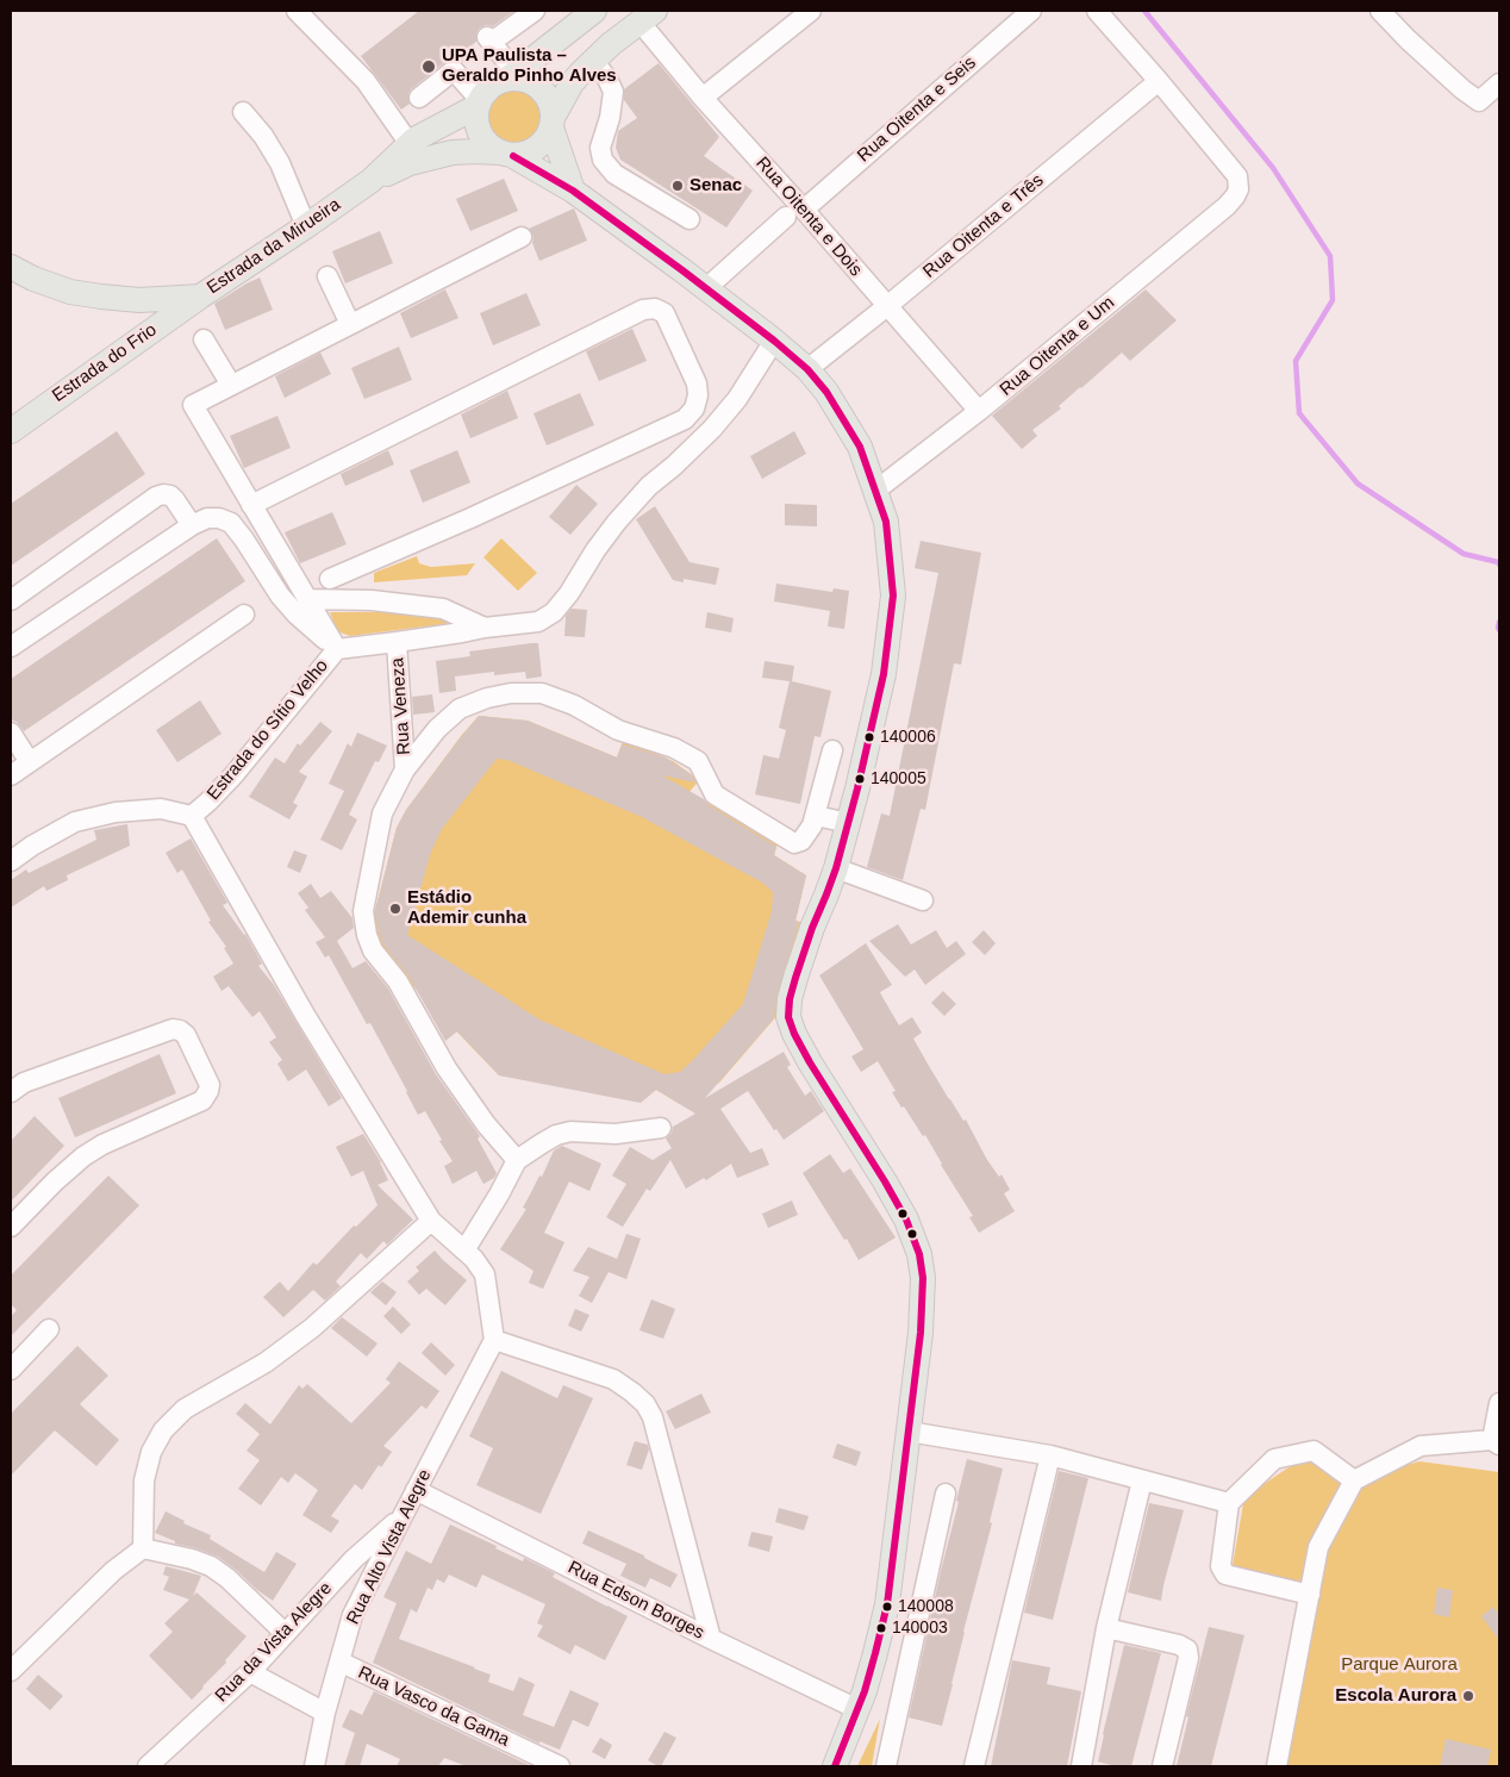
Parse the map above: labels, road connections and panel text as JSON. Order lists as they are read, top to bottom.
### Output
{
  "streets": {
    "main road": ["Estrada da Mirueira", "Estrada do Frio"],
    "street": [
      "Rua Oitenta e Seis",
      "Rua Oitenta e Dois",
      "Rua Oitenta e Três",
      "Rua Oitenta e Um",
      "Rua Veneza",
      "Estrada do Sítio Velho",
      "Rua Alto Vista Alegre",
      "Rua Edson Borges",
      "Rua da Vista Alegre",
      "Rua Vasco da Gama"
    ]
  },
  "crossings": [
    ["Rua Oitenta e Seis", "Rua Oitenta e Dois"],
    ["Rua Oitenta e Dois", "Rua Oitenta e Três"],
    ["Rua Oitenta e Dois", "Rua Oitenta e Um"],
    ["Rua Oitenta e Três", "Rua Oitenta e Um"],
    ["Estrada da Mirueira", "Estrada do Frio"],
    ["Rua Veneza", "Estrada do Sítio Velho"],
    ["Rua Alto Vista Alegre", "Rua Edson Borges"],
    ["Rua Alto Vista Alegre", "Rua da Vista Alegre"],
    ["Rua Alto Vista Alegre", "Rua Vasco da Gama"]
  ],
  "parks": ["Parque Aurora"],
  "places": [
    "UPA Paulista – Geraldo Pinho Alves",
    "Senac",
    "140006",
    "140005",
    "Estádio Ademir cunha",
    "140008",
    "140003",
    "Escola Aurora"
  ]
}
